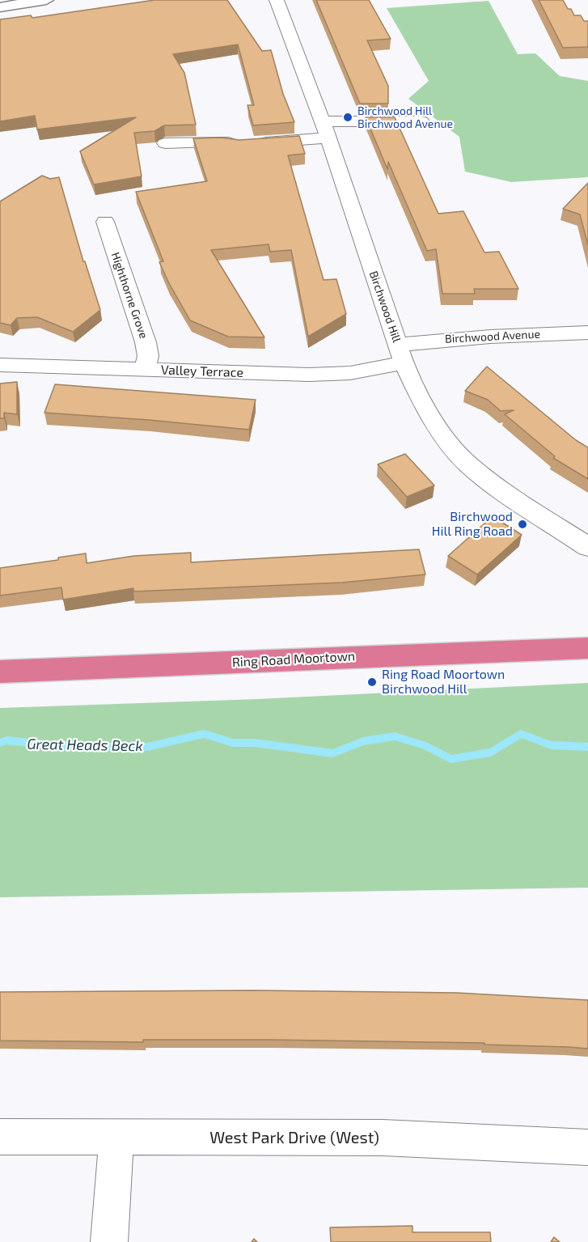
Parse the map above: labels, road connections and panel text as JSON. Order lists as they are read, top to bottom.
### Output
{
  "streets": {
    "highway": ["Ring Road Moortown"],
    "street": [
      "Highthorne Grove",
      "Birchwood Hill",
      "Birchwood Avenue",
      "Valley Terrace",
      "West Park Drive (West)"
    ]
  },
  "crossings": [
    ["Highthorne Grove", "Valley Terrace"],
    ["Birchwood Hill", "Birchwood Avenue"],
    ["Birchwood Hill", "Valley Terrace"],
    ["Birchwood Avenue", "Valley Terrace"]
  ],
  "water": ["Great Heads Beck"],
  "places": ["Birchwood Hill Birchwood Avenue", "Birchwood Hill Ring Road", "Ring Road Moortown Birchwood Hill"]
}
